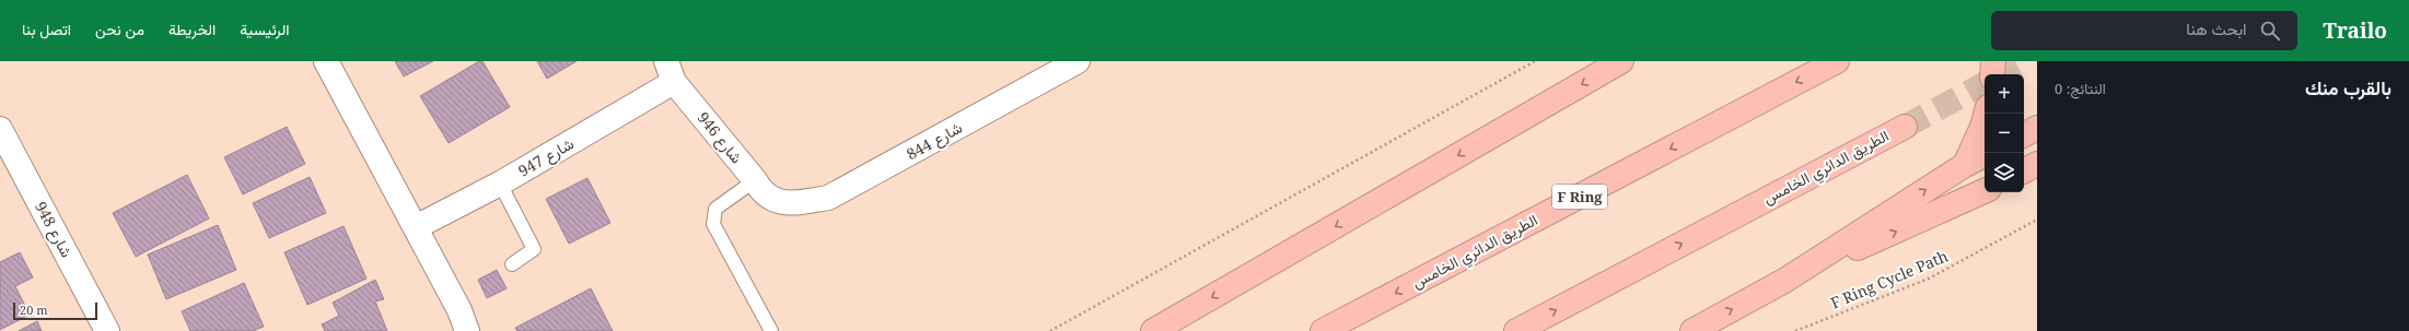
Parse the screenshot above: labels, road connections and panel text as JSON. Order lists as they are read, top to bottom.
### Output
{
  "streets": {
    "highway": ["الطريق الدائري الخامس", "F Ring"],
    "street": [
      "شارع 946",
      "شارع 844",
      "شارع 947",
      "شارع 948"
    ],
    "path": ["F Ring Cycle Path"]
  },
  "crossings": [
    ["شارع 946", "شارع 844"],
    ["شارع 946", "شارع 947"]
  ],
  "scale_bar": "20 m",
  "page": {
    "header": "Trailo",
    "search": "ابحث هنا",
    "nav": [
      "الرئيسية",
      "الخريطة",
      "من نحن",
      "اتصل بنا"
    ],
    "heading": ["بالقرب منك", "النتائج: 0"],
    "map_buttons": ["+", "−"],
    "scale": "20 m"
  }
}
